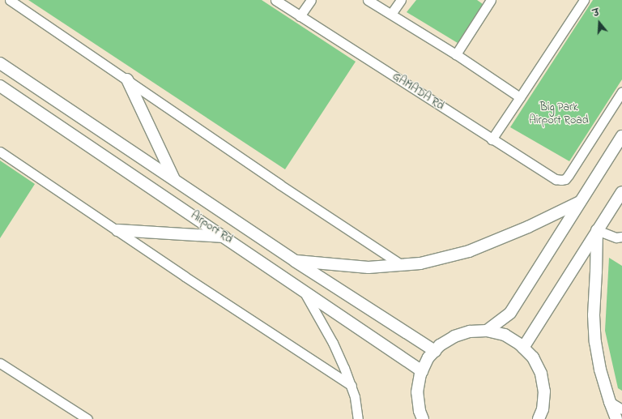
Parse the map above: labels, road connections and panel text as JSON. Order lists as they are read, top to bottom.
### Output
{
  "streets": {
    "main road": ["Airport Rd"],
    "street": ["GAMADA Rd"]
  },
  "parks": ["Big Park Airport Road"],
  "north": "top"
}
